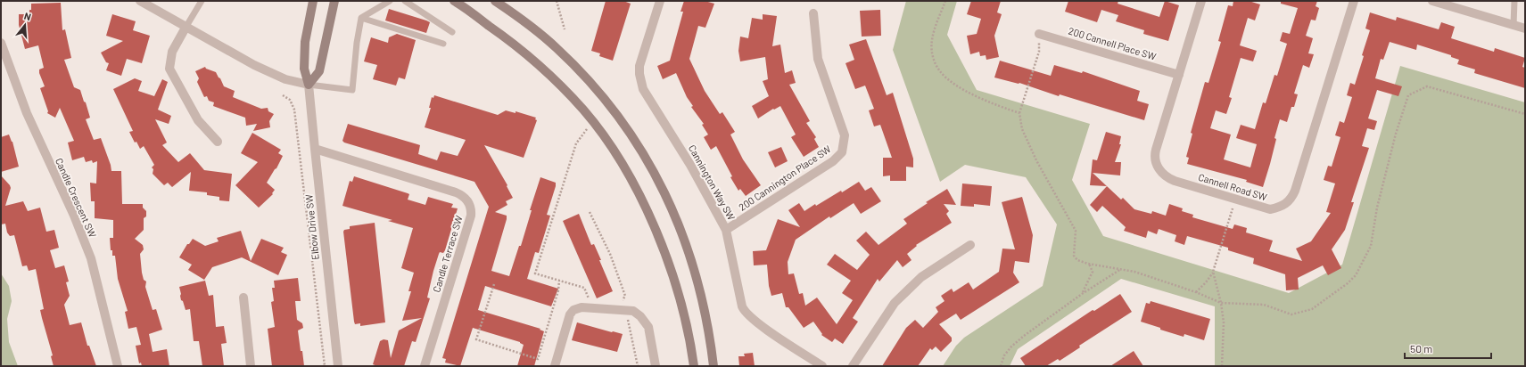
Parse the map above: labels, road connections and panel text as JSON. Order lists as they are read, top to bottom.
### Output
{
  "streets": {
    "main road": ["Elbow Drive SW"],
    "street": [
      "200 Cannell Place SW",
      "200 Cannington Place SW",
      "Cannington Way SW",
      "Cannell Road SW",
      "Candle Crescent SW",
      "Candle Terrace SW"
    ]
  },
  "crossings": [
    ["200 Cannell Place SW", "Cannell Road SW"],
    ["200 Cannington Place SW", "Cannington Way SW"],
    ["Elbow Drive SW", "Candle Terrace SW"]
  ],
  "scale_bar": "50 m",
  "north": "top"
}
